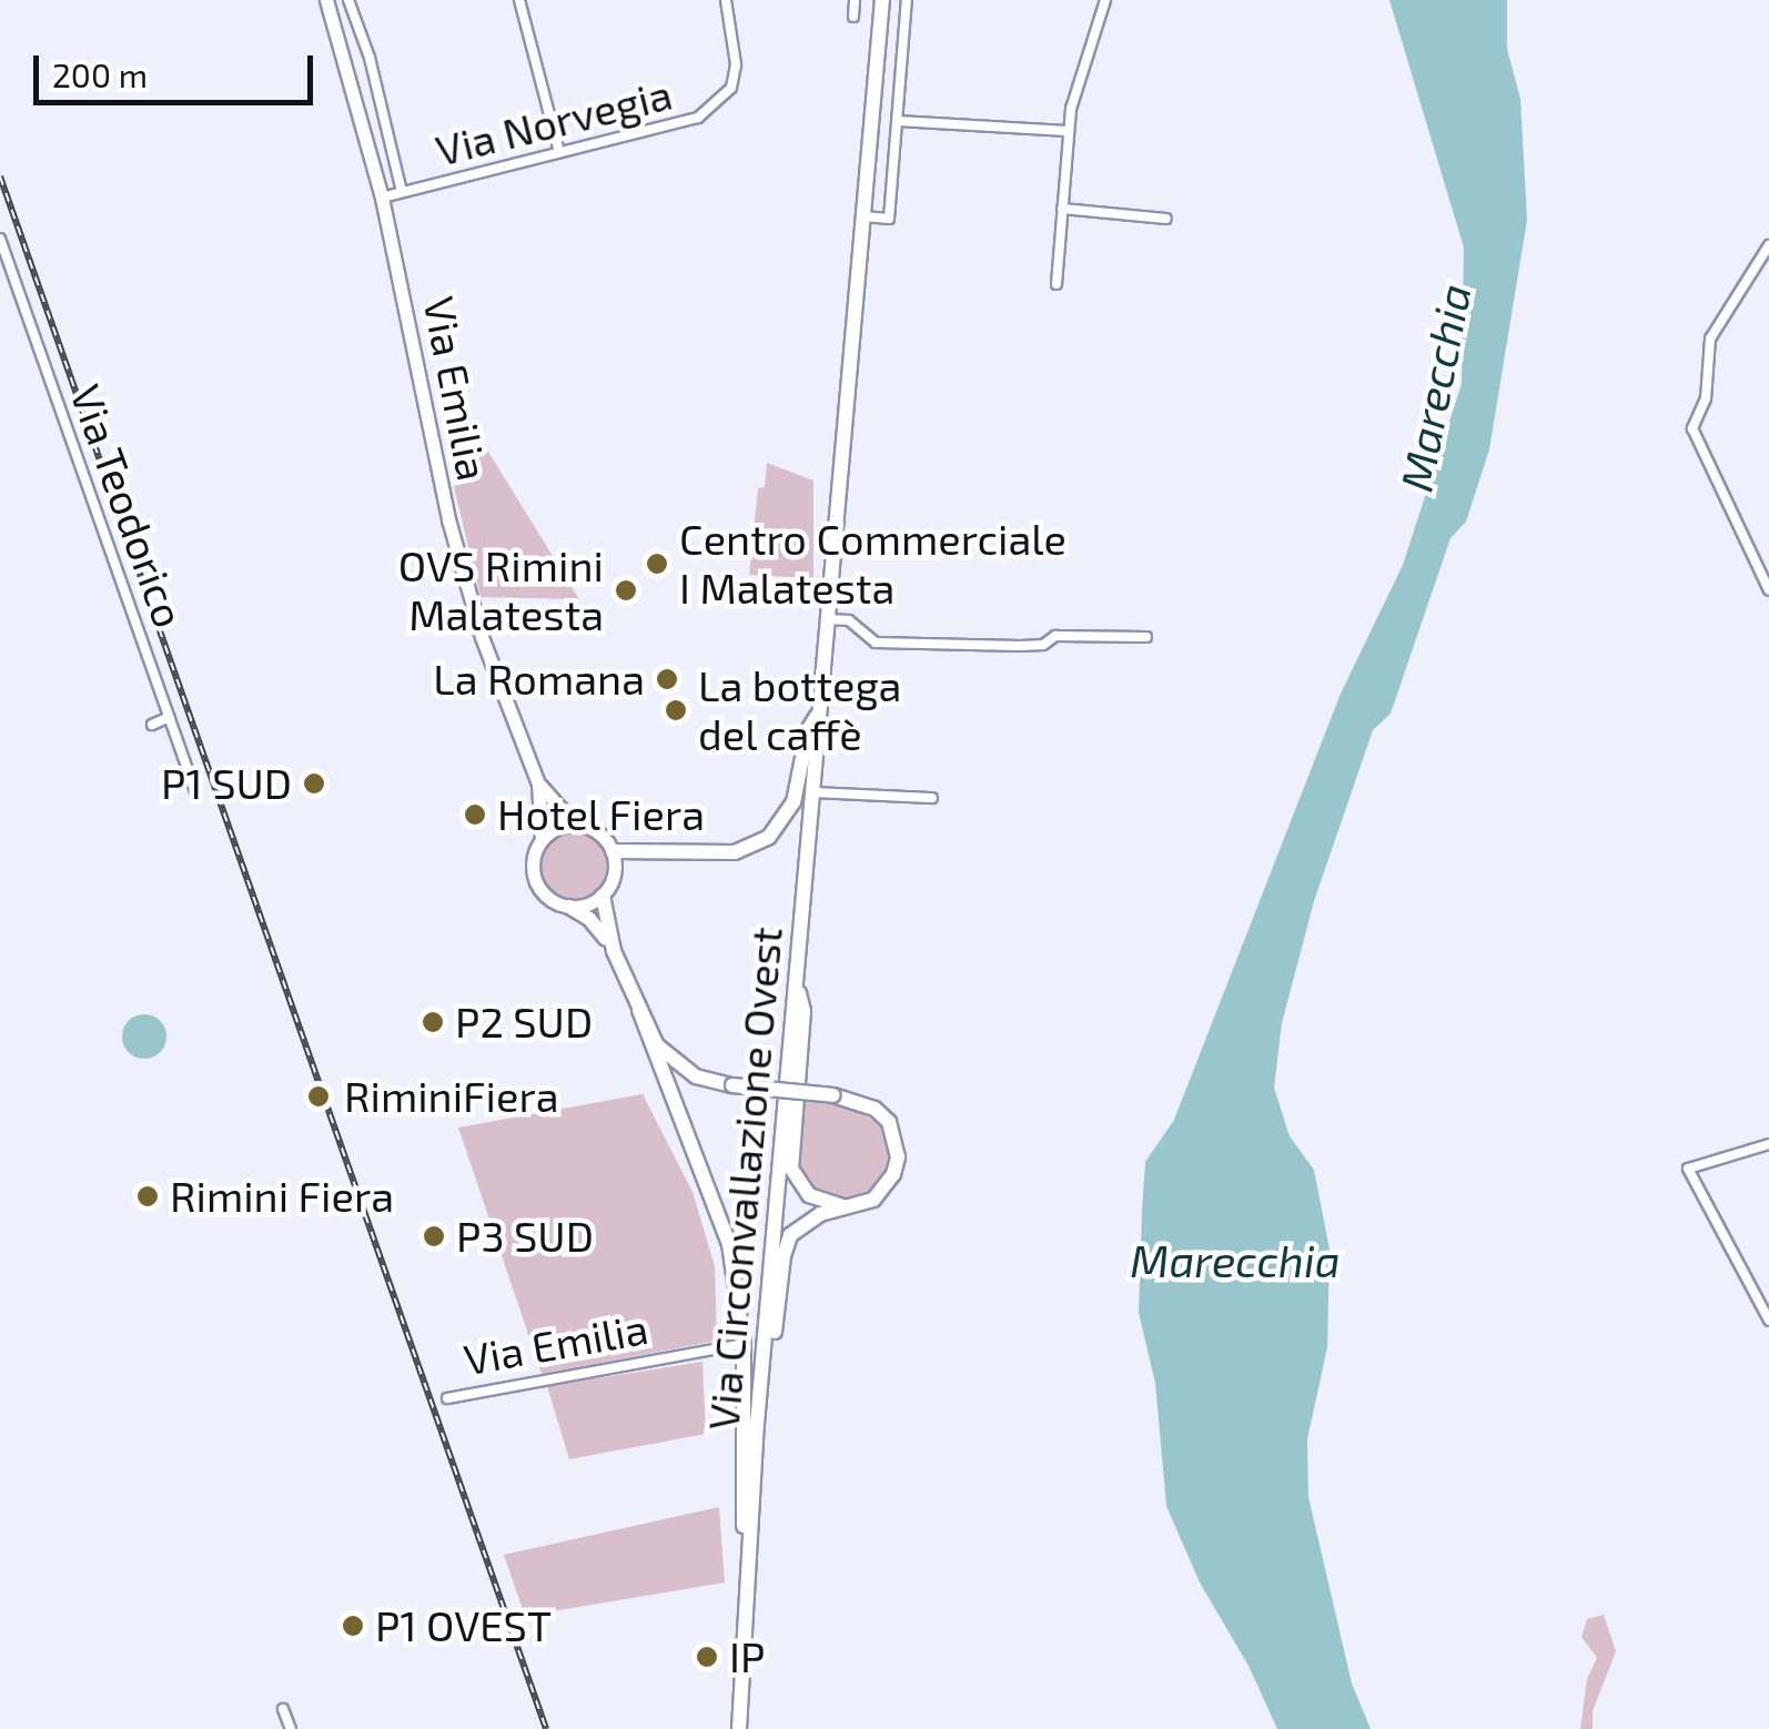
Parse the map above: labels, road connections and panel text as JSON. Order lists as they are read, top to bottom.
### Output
{
  "streets": {
    "main road": ["Via Emilia", "Via Circonvallazione Ovest"],
    "street": ["Via Norvegia", "Via Teodorico"]
  },
  "crossings": [
    ["Via Norvegia", "Via Emilia"]
  ],
  "water": ["Marecchia"],
  "places": [
    "Centro Commerciale I Malatesta",
    "OVS Rimini Malatesta",
    "La Romana",
    "La bottega del caffè",
    "P1 SUD",
    "Hotel Fiera",
    "P2 SUD",
    "RiminiFiera",
    "Rimini Fiera",
    "P3 SUD",
    "P1 OVEST",
    "IP"
  ],
  "scale_bar": "200 m"
}
